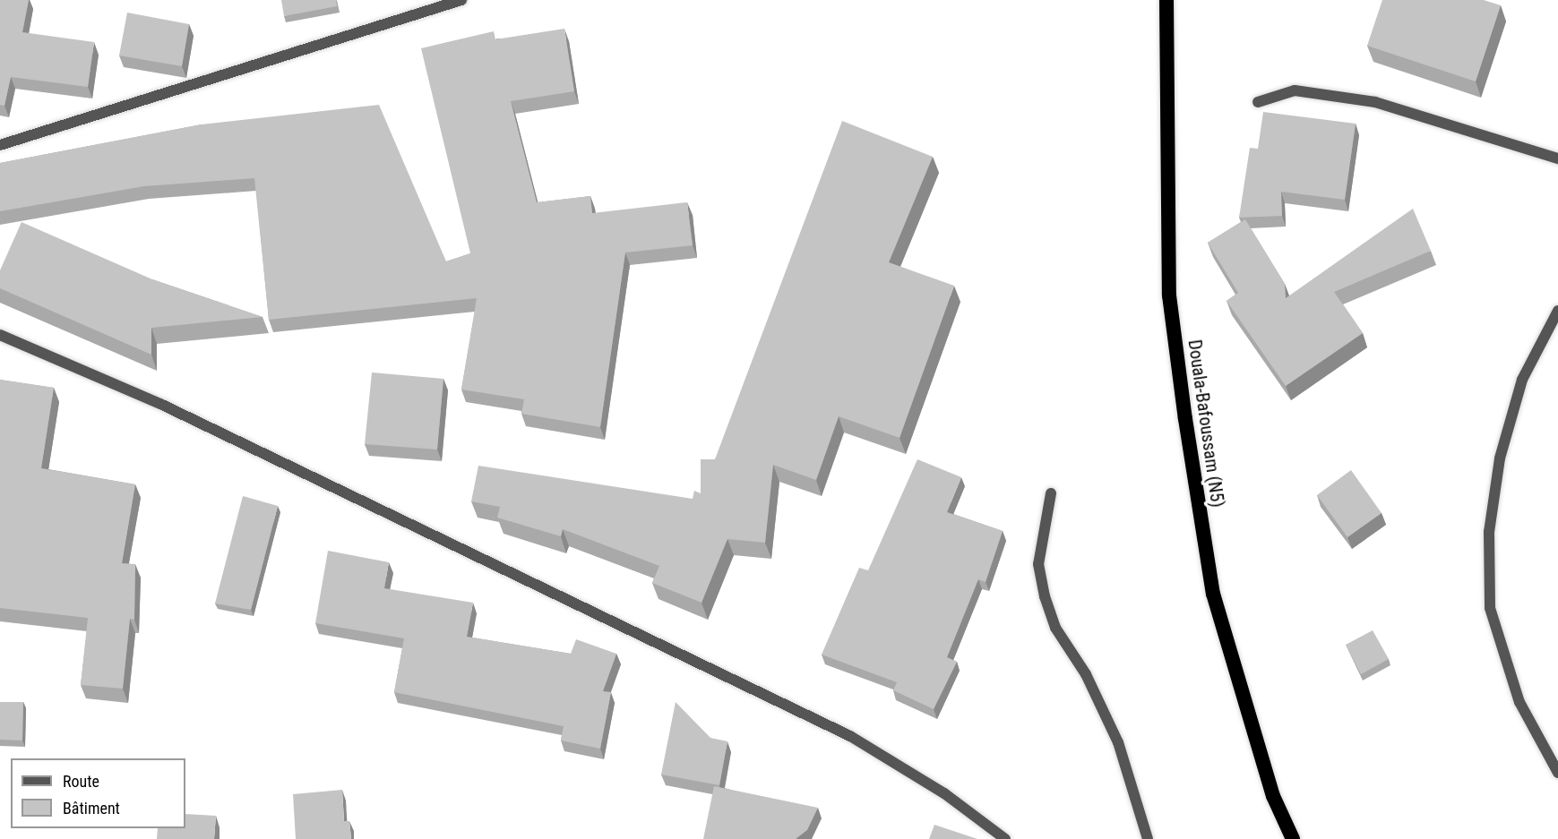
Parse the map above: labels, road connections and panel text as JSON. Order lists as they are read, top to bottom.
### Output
{
  "streets": {
    "highway": ["Douala-Bafoussam (N5)"]
  },
  "legend": ["Route", "Bâtiment"]
}
